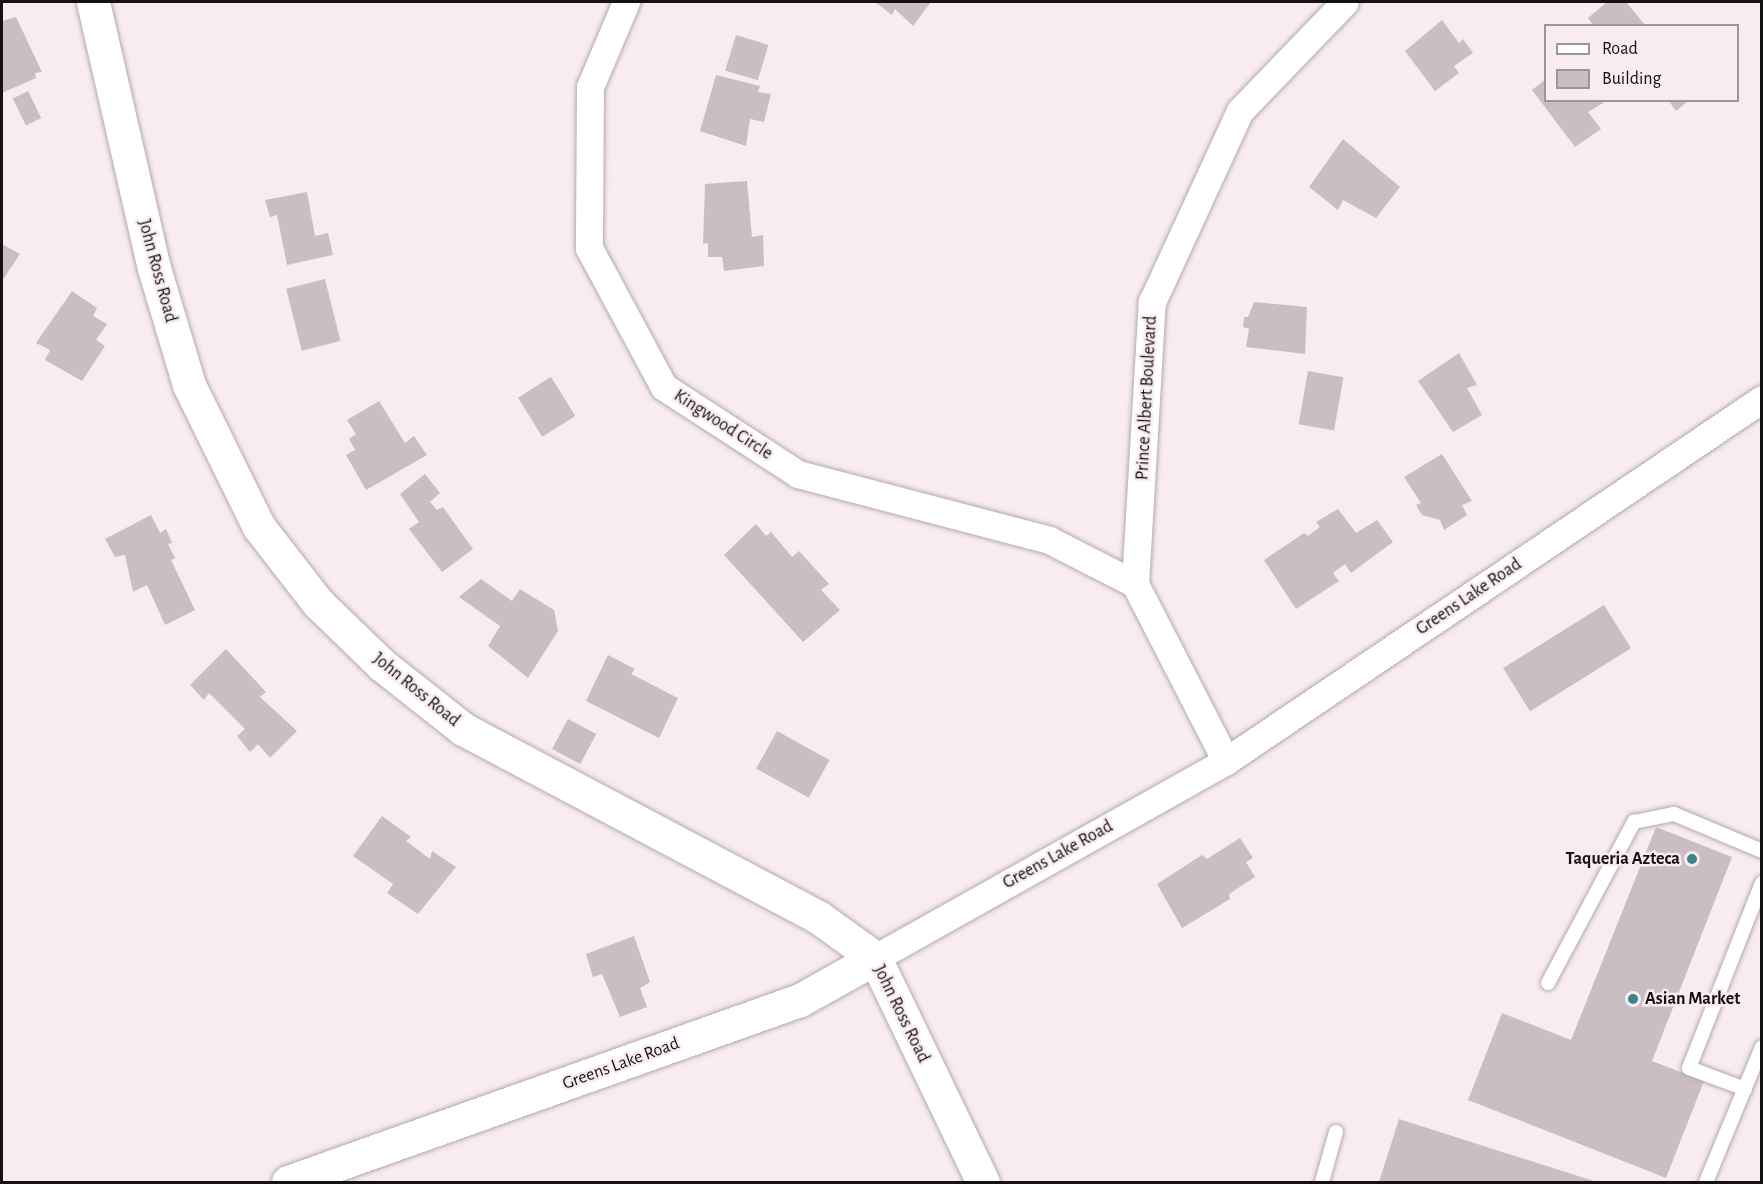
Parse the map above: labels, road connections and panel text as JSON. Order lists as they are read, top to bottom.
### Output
{
  "streets": {
    "street": [
      "John Ross Road",
      "Prince Albert Boulevard",
      "Kingwood Circle",
      "Greens Lake Road"
    ]
  },
  "crossings": [
    ["John Ross Road", "Greens Lake Road"],
    ["Prince Albert Boulevard", "Kingwood Circle"]
  ],
  "places": ["Taqueria Azteca", "Asian Market"],
  "legend": ["Road", "Building"]
}
